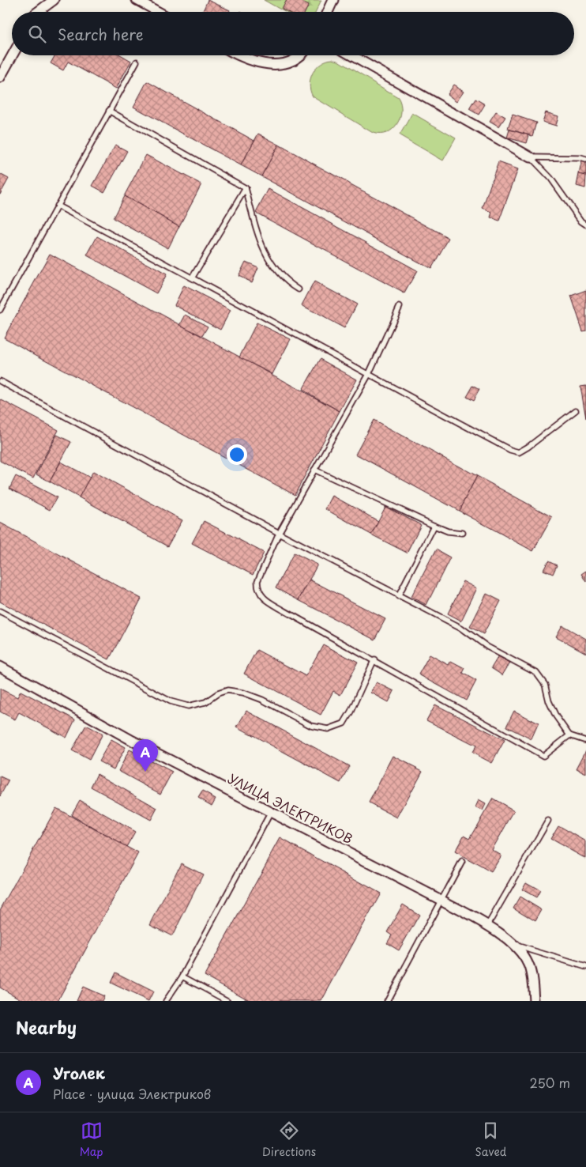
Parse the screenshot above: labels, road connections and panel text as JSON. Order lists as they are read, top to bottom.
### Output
{
  "streets": {
    "street": ["УЛИЦА ЭЛЕКТРИКОВ"]
  },
  "page": {
    "search": "Search here",
    "pins": "A",
    "heading": "Nearby",
    "list": [
      {
        "mark": "A",
        "name": "Уголек",
        "note": "Place · улица Электриков",
        "value": "250 m"
      }
    ],
    "nav": ["Map", "Directions", "Saved"]
  }
}
